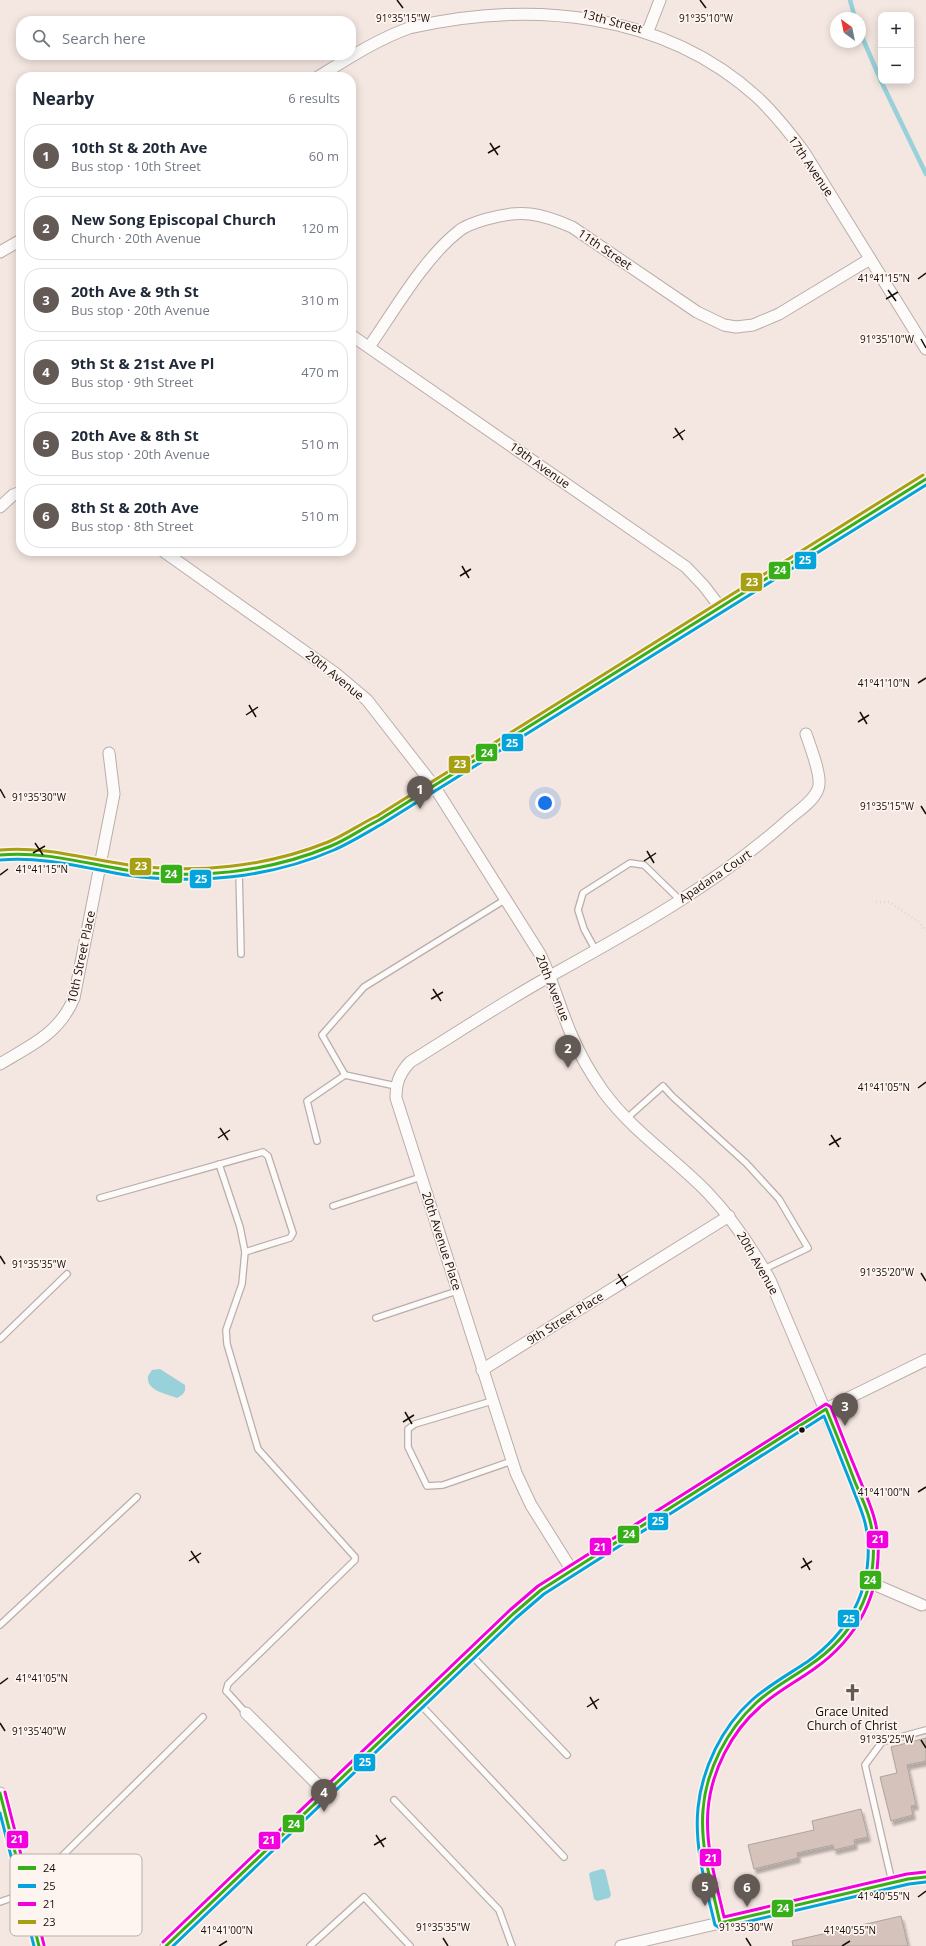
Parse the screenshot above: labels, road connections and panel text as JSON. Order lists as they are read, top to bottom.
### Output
{
  "streets": {
    "street": [
      "13th Street",
      "17th Avenue",
      "11th Street",
      "19th Avenue",
      "20th Avenue",
      "Apadana Court",
      "10th Street Place",
      "20th Avenue Place",
      "9th Street Place"
    ]
  },
  "crossings": [
    ["13th Street", "17th Avenue"],
    ["17th Avenue", "11th Street"],
    ["11th Street", "19th Avenue"],
    ["20th Avenue", "Apadana Court"],
    ["20th Avenue", "9th Street Place"],
    ["20th Avenue Place", "9th Street Place"]
  ],
  "places": {
    "church": ["Grace United Church of Christ"]
  },
  "lines": [
    "transit line 23",
    "transit line 24",
    "transit line 25",
    "transit line 21"
  ],
  "legend": [
    "24",
    "25",
    "21",
    "23"
  ],
  "north": "top left",
  "page": {
    "map_buttons": ["+", "−"],
    "search": "Search here",
    "heading": ["Nearby", "6 results"],
    "list": [
      {
        "mark": "1",
        "name": "10th St & 20th Ave",
        "note": "Bus stop · 10th Street",
        "value": "60 m"
      },
      {
        "mark": "2",
        "name": "New Song Episcopal Church",
        "note": "Church · 20th Avenue",
        "value": "120 m"
      },
      {
        "mark": "3",
        "name": "20th Ave & 9th St",
        "note": "Bus stop · 20th Avenue",
        "value": "310 m"
      },
      {
        "mark": "4",
        "name": "9th St & 21st Ave Pl",
        "note": "Bus stop · 9th Street",
        "value": "470 m"
      },
      {
        "mark": "5",
        "name": "20th Ave & 8th St",
        "note": "Bus stop · 20th Avenue",
        "value": "510 m"
      },
      {
        "mark": "6",
        "name": "8th St & 20th Ave",
        "note": "Bus stop · 8th Street",
        "value": "510 m"
      }
    ],
    "pins": [
      "1",
      "2",
      "3",
      "4",
      "5",
      "6"
    ]
  },
  "coordinates": [
    "91°35'15\"W",
    "91°35'10\"W",
    "41°41'15\"N",
    "41°41'10\"N",
    "91°35'30\"W",
    "41°41'05\"N",
    "91°35'35\"W",
    "91°35'20\"W",
    "41°41'00\"N",
    "91°35'40\"W",
    "91°35'25\"W",
    "41°40'55\"N"
  ]
}
